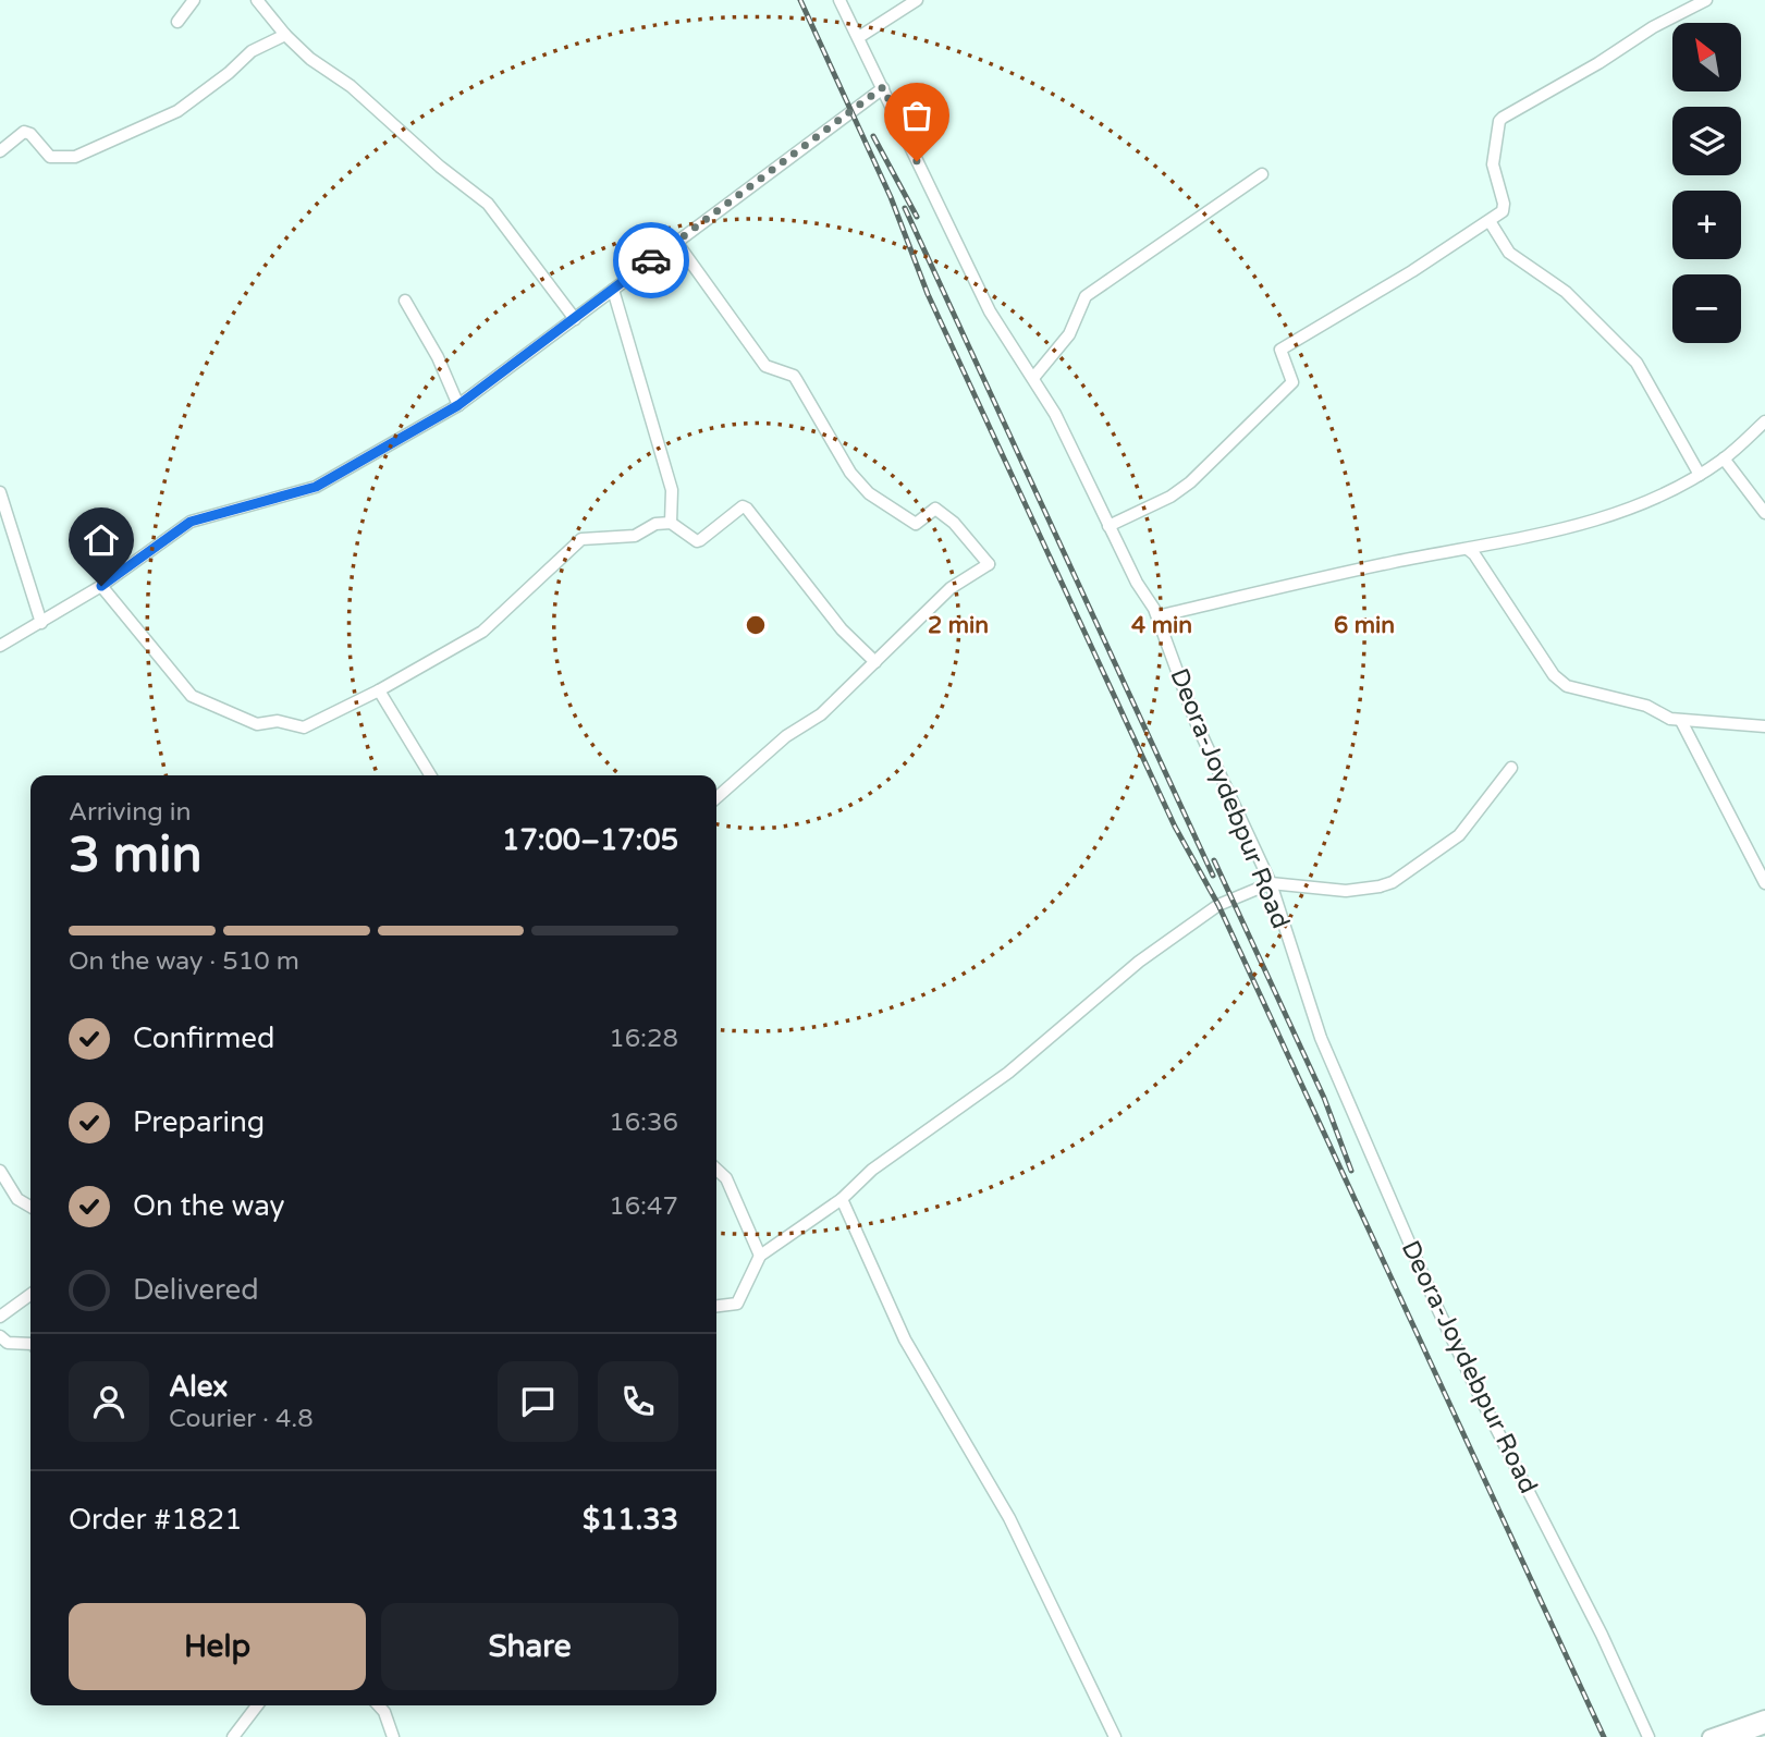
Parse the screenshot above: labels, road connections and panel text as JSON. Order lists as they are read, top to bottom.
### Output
{
  "streets": {
    "street": ["Deora-Joydebpur Road"]
  },
  "north": "top left",
  "page": {
    "map_buttons": ["+", "−"],
    "heading": ["3 min", "Arriving in", "17:00–17:05"],
    "panel": [
      "Alex",
      "Courier · 4.8",
      "Order #1821",
      "$11.33"
    ],
    "bar": "On the way · 510 m",
    "list": [
      ["Confirmed", "16:28"],
      ["Preparing", "16:36"],
      ["On the way", "16:47"],
      "Delivered"
    ],
    "buttons": ["Help", "Share"]
  },
  "rings": ["2 min", "4 min", "6 min"]
}
